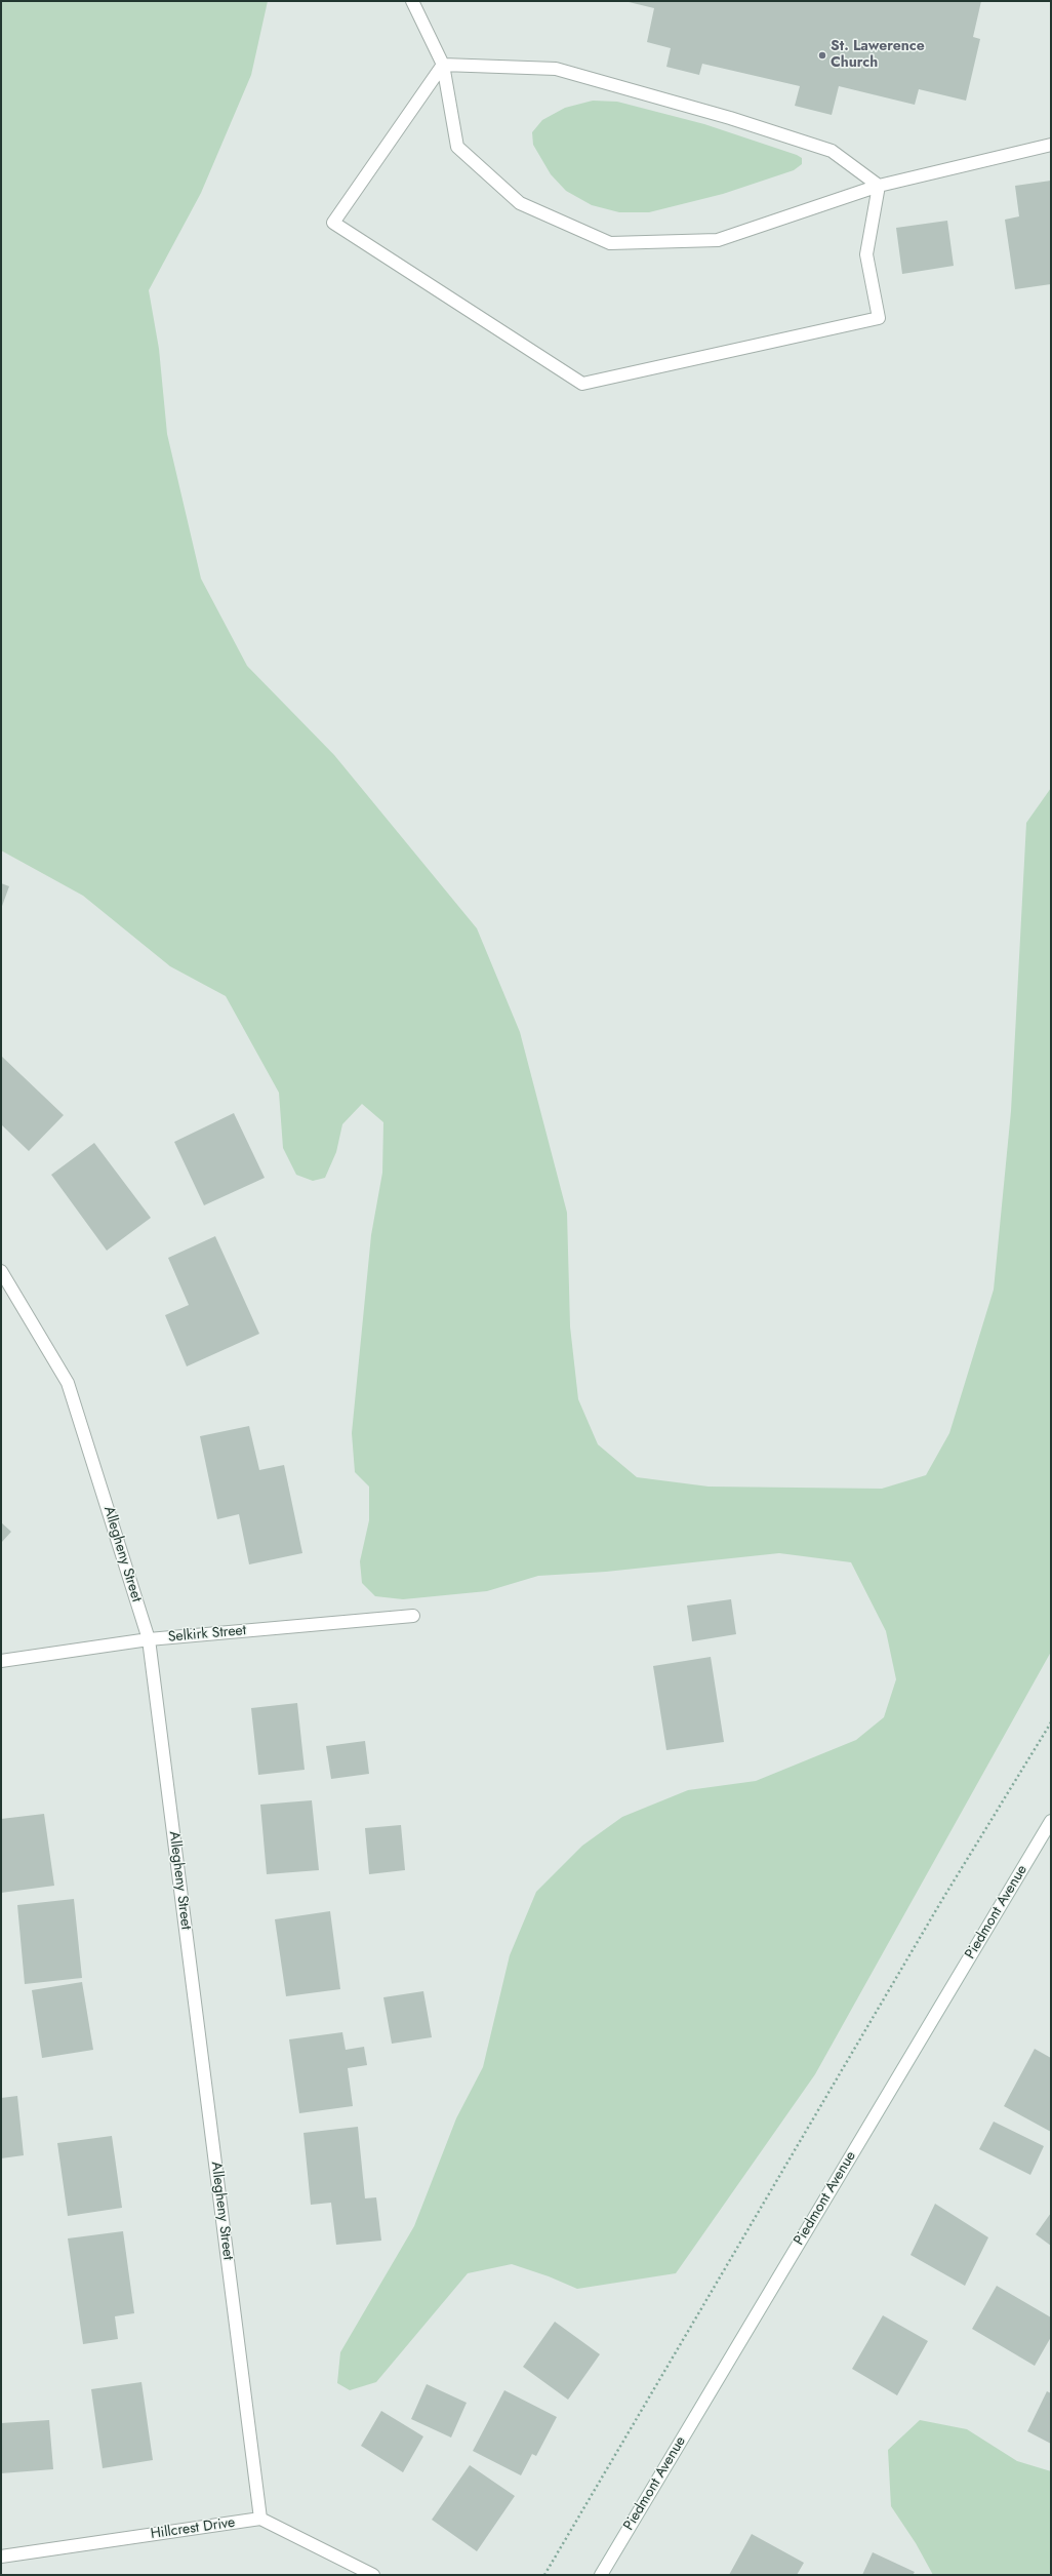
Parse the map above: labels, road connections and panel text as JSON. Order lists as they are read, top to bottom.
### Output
{
  "streets": {
    "street": [
      "Allegheny Street",
      "Selkirk Street",
      "Piedmont Avenue",
      "Hillcrest Drive"
    ]
  },
  "crossings": [
    ["Allegheny Street", "Selkirk Street"],
    ["Allegheny Street", "Hillcrest Drive"]
  ],
  "places": ["St. Lawerence Church"]
}
